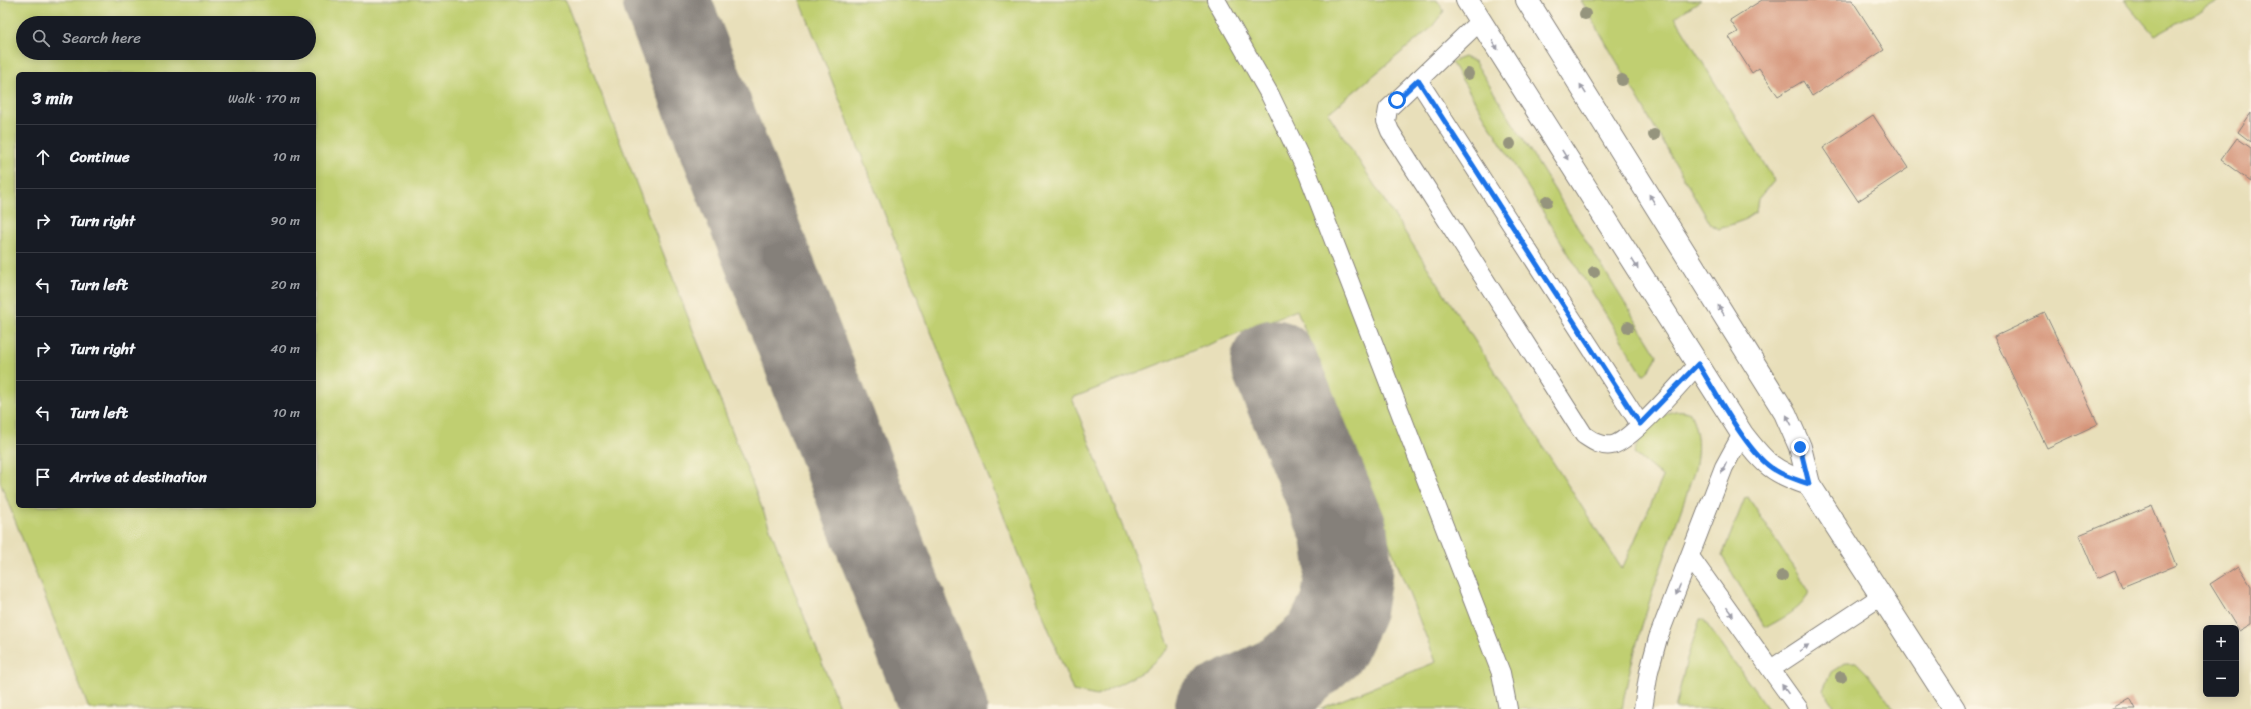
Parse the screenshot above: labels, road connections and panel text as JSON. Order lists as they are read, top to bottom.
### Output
{
  "page": {
    "search": "Search here",
    "heading": ["3 min", "Walk · 170 m"],
    "list": [
      ["Continue", "10 m"],
      ["Turn right", "90 m"],
      ["Turn left", "20 m"],
      ["Turn right", "40 m"],
      ["Turn left", "10 m"],
      "Arrive at destination"
    ],
    "map_buttons": ["+", "−"]
  }
}
